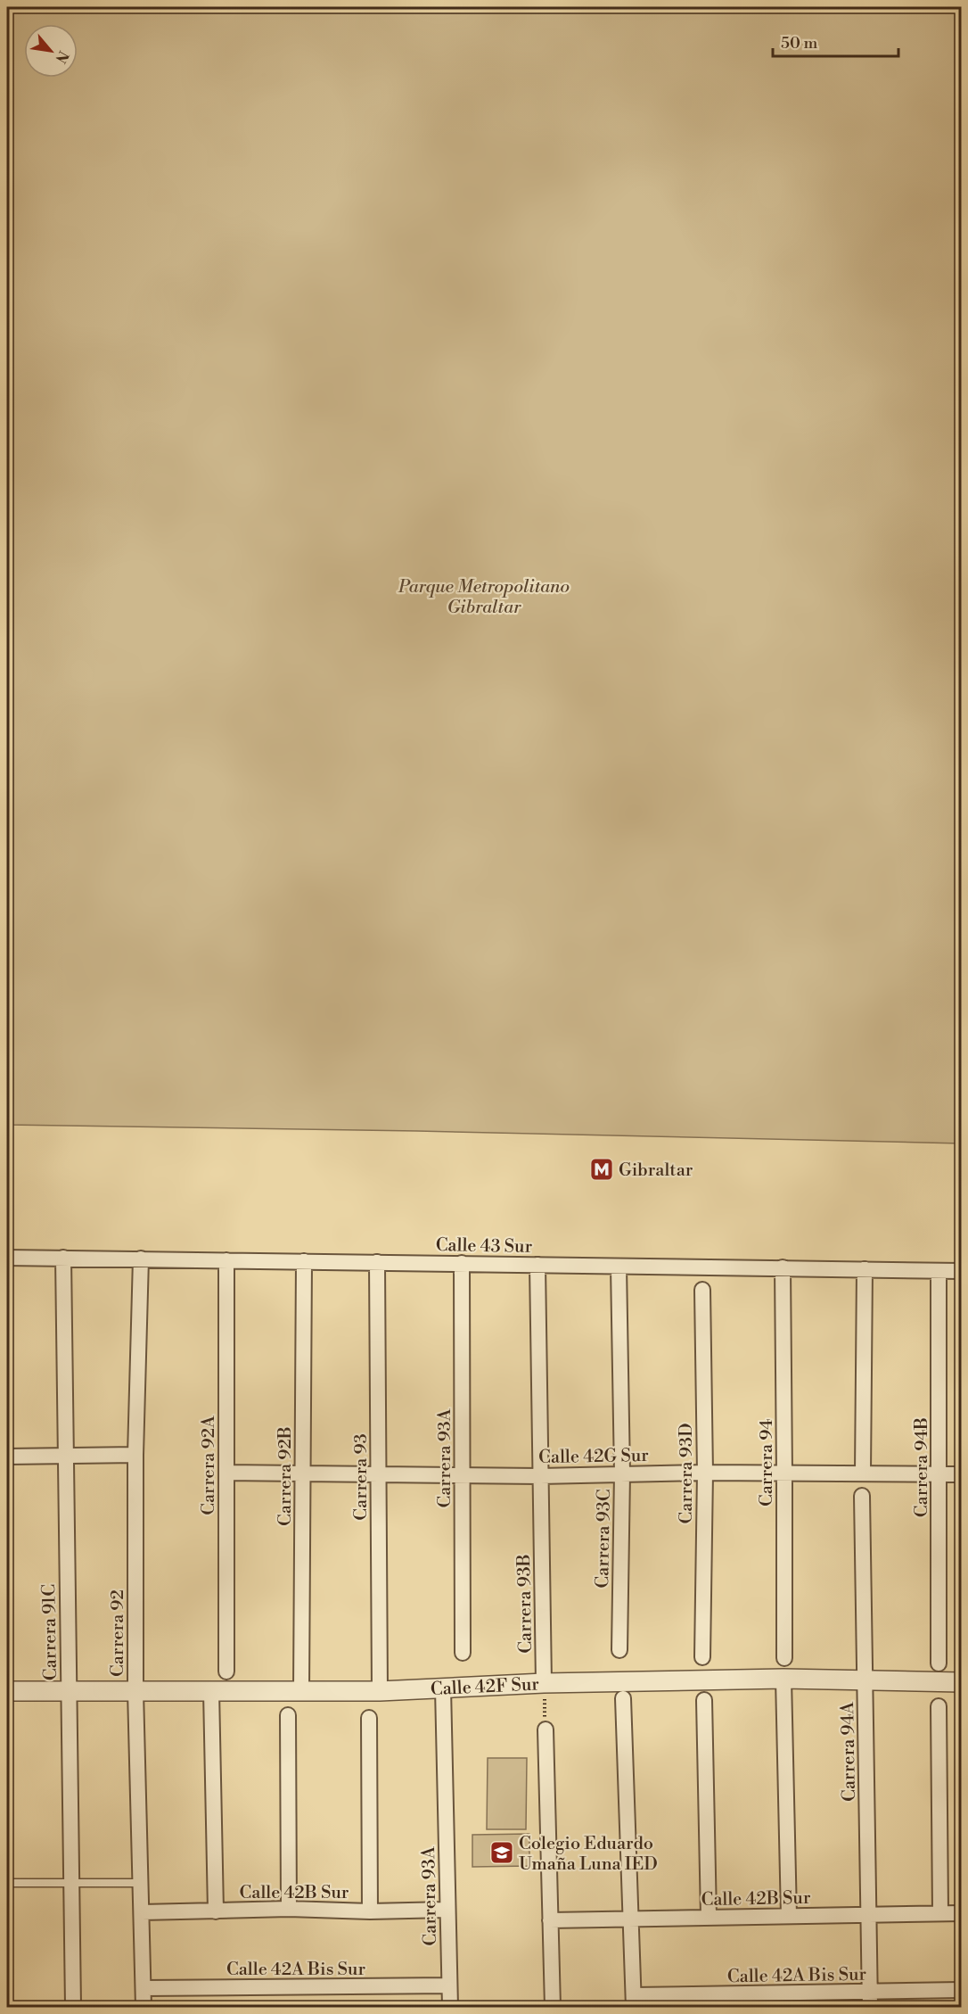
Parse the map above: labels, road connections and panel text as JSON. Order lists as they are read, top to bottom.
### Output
{
  "streets": {
    "street": [
      "Calle 43 Sur",
      "Calle 42G Sur",
      "Carrera 93A",
      "Carrera 94",
      "Carrera 92A",
      "Carrera 94B",
      "Carrera 93D",
      "Carrera 92B",
      "Carrera 93",
      "Carrera 93C",
      "Carrera 93B",
      "Carrera 91C",
      "Carrera 92",
      "Calle 42F Sur",
      "Carrera 94A",
      "Calle 42B Sur",
      "Calle 42A Bis Sur"
    ]
  },
  "crossings": [
    ["Calle 43 Sur", "Carrera 93A"],
    ["Calle 43 Sur", "Carrera 94"],
    ["Calle 43 Sur", "Carrera 92A"],
    ["Calle 43 Sur", "Carrera 94B"],
    ["Calle 43 Sur", "Carrera 92B"],
    ["Calle 43 Sur", "Carrera 93"],
    ["Calle 43 Sur", "Carrera 93C"],
    ["Calle 43 Sur", "Carrera 93B"],
    ["Calle 43 Sur", "Carrera 91C"],
    ["Calle 43 Sur", "Carrera 92"],
    ["Calle 42G Sur", "Carrera 93A"],
    ["Calle 42G Sur", "Carrera 94"],
    ["Calle 42G Sur", "Carrera 92A"],
    ["Calle 42G Sur", "Carrera 94B"],
    ["Calle 42G Sur", "Carrera 93D"],
    ["Calle 42G Sur", "Carrera 92B"],
    ["Calle 42G Sur", "Carrera 93"],
    ["Calle 42G Sur", "Carrera 93C"],
    ["Calle 42G Sur", "Carrera 93B"],
    ["Carrera 93A", "Calle 42F Sur"],
    ["Carrera 93A", "Calle 42B Sur"],
    ["Carrera 93A", "Calle 42A Bis Sur"],
    ["Carrera 92B", "Calle 42F Sur"],
    ["Carrera 93", "Calle 42F Sur"],
    ["Carrera 93B", "Calle 42F Sur"],
    ["Carrera 91C", "Calle 42F Sur"],
    ["Carrera 92", "Calle 42F Sur"],
    ["Carrera 92", "Calle 42B Sur"],
    ["Carrera 92", "Calle 42A Bis Sur"],
    ["Calle 42F Sur", "Carrera 94A"],
    ["Carrera 94A", "Calle 42B Sur"],
    ["Carrera 94A", "Calle 42A Bis Sur"]
  ],
  "parks": ["Parque Metropolitano Gibraltar"],
  "places": {
    "metro station": ["Gibraltar"],
    "school or university": ["Colegio Eduardo Umaña Luna IED"]
  },
  "scale_bar": "50 m",
  "north": "bottom right"
}
